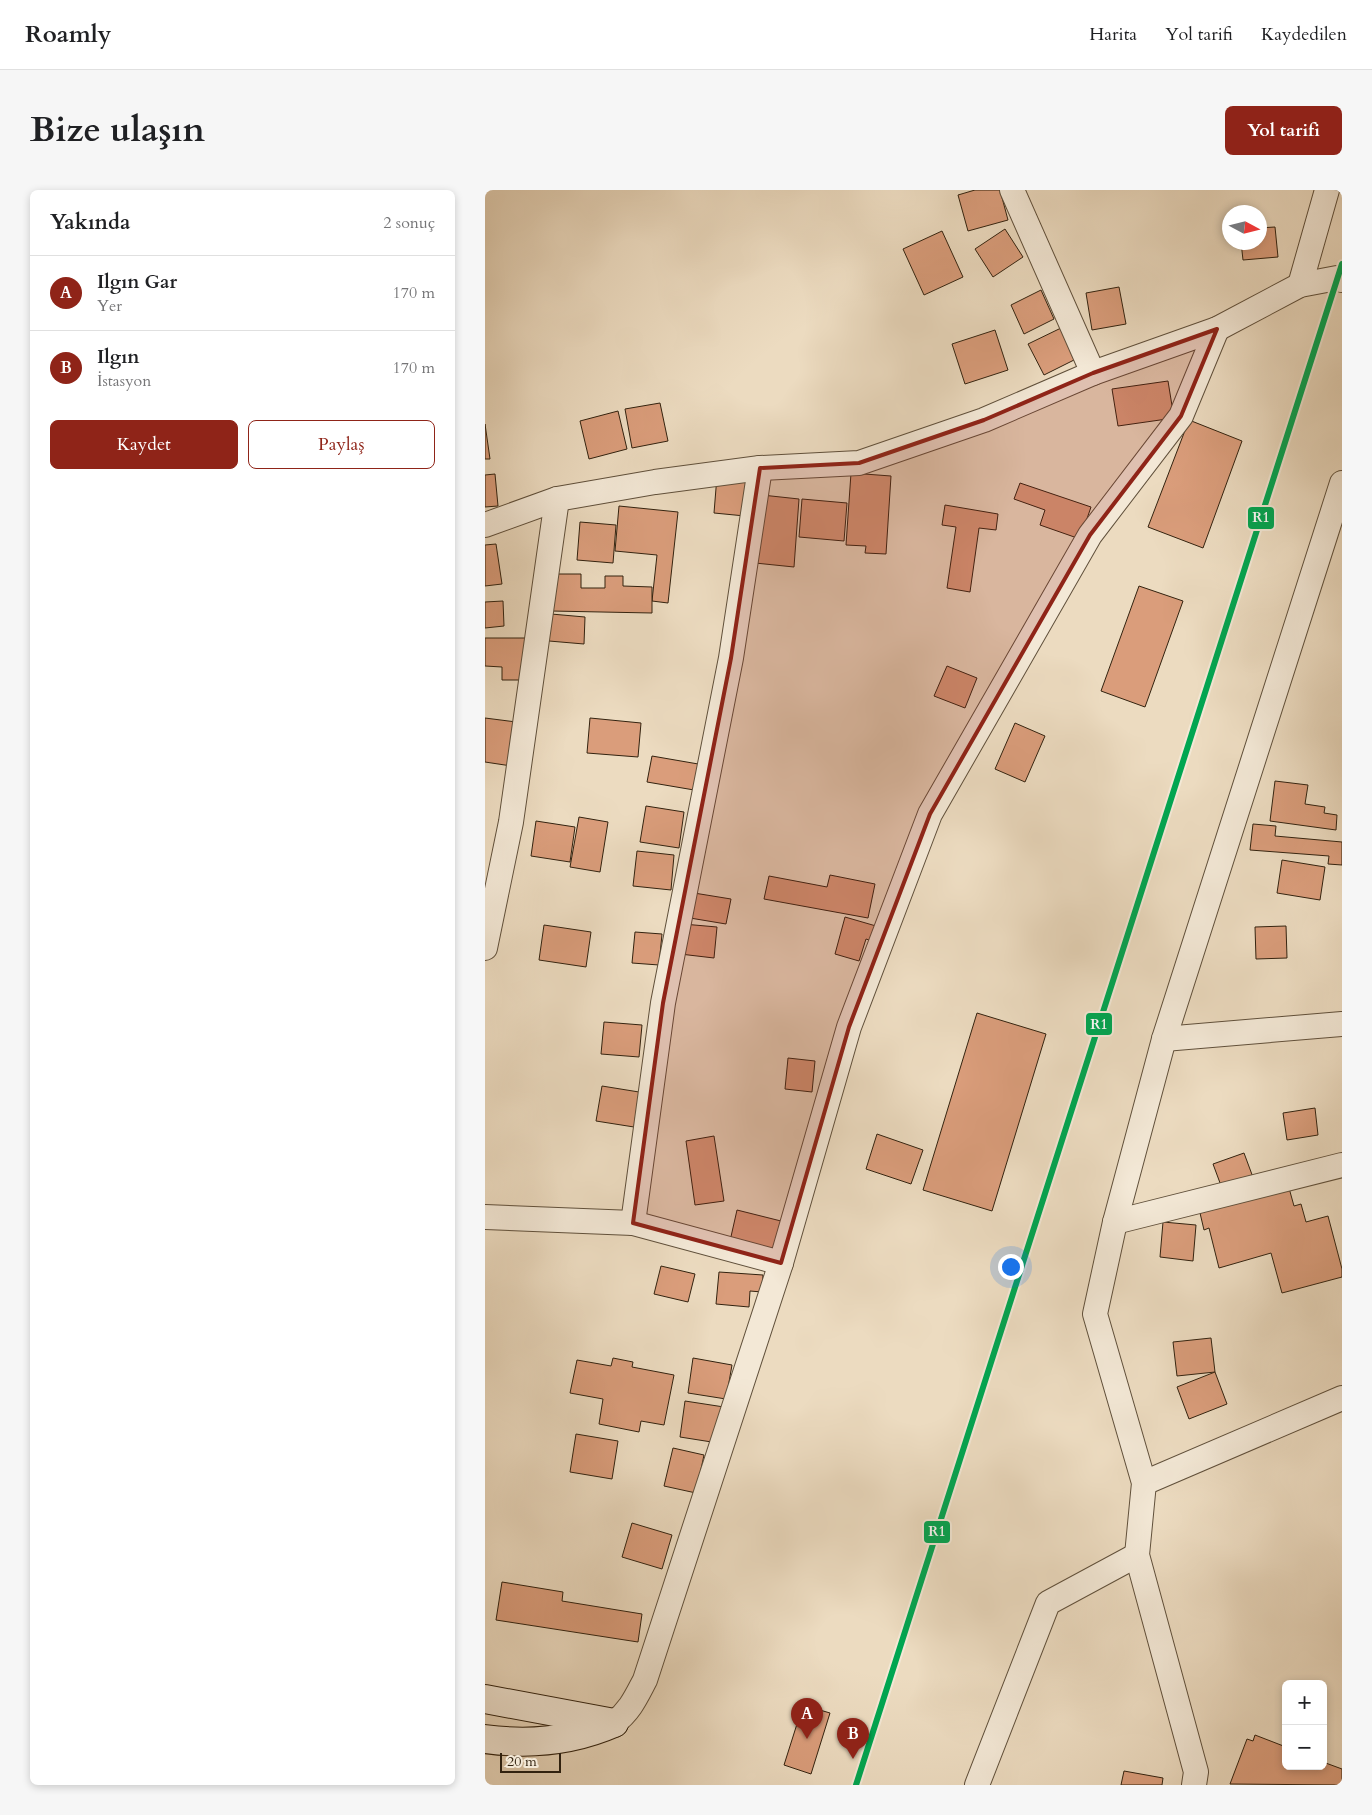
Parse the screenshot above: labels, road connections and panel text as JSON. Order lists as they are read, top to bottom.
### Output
{
  "lines": ["transit line R1"],
  "scale_bar": "20 m",
  "north": "right",
  "page": {
    "header": "Roamly",
    "nav": ["Harita", "Yol tarifi", "Kaydedilen"],
    "title": "Bize ulaşın",
    "buttons": [
      "Yol tarifi",
      ["Kaydet", "Paylaş"]
    ],
    "heading": ["Yakında", "2 sonuç"],
    "list": [
      {
        "mark": "A",
        "name": "Ilgın Gar",
        "note": "Yer",
        "value": "170 m"
      },
      {
        "mark": "B",
        "name": "Ilgın",
        "note": "İstasyon",
        "value": "170 m"
      }
    ],
    "map_buttons": ["+", "−"],
    "pins": ["A", "B"],
    "scale": "20 m"
  }
}
